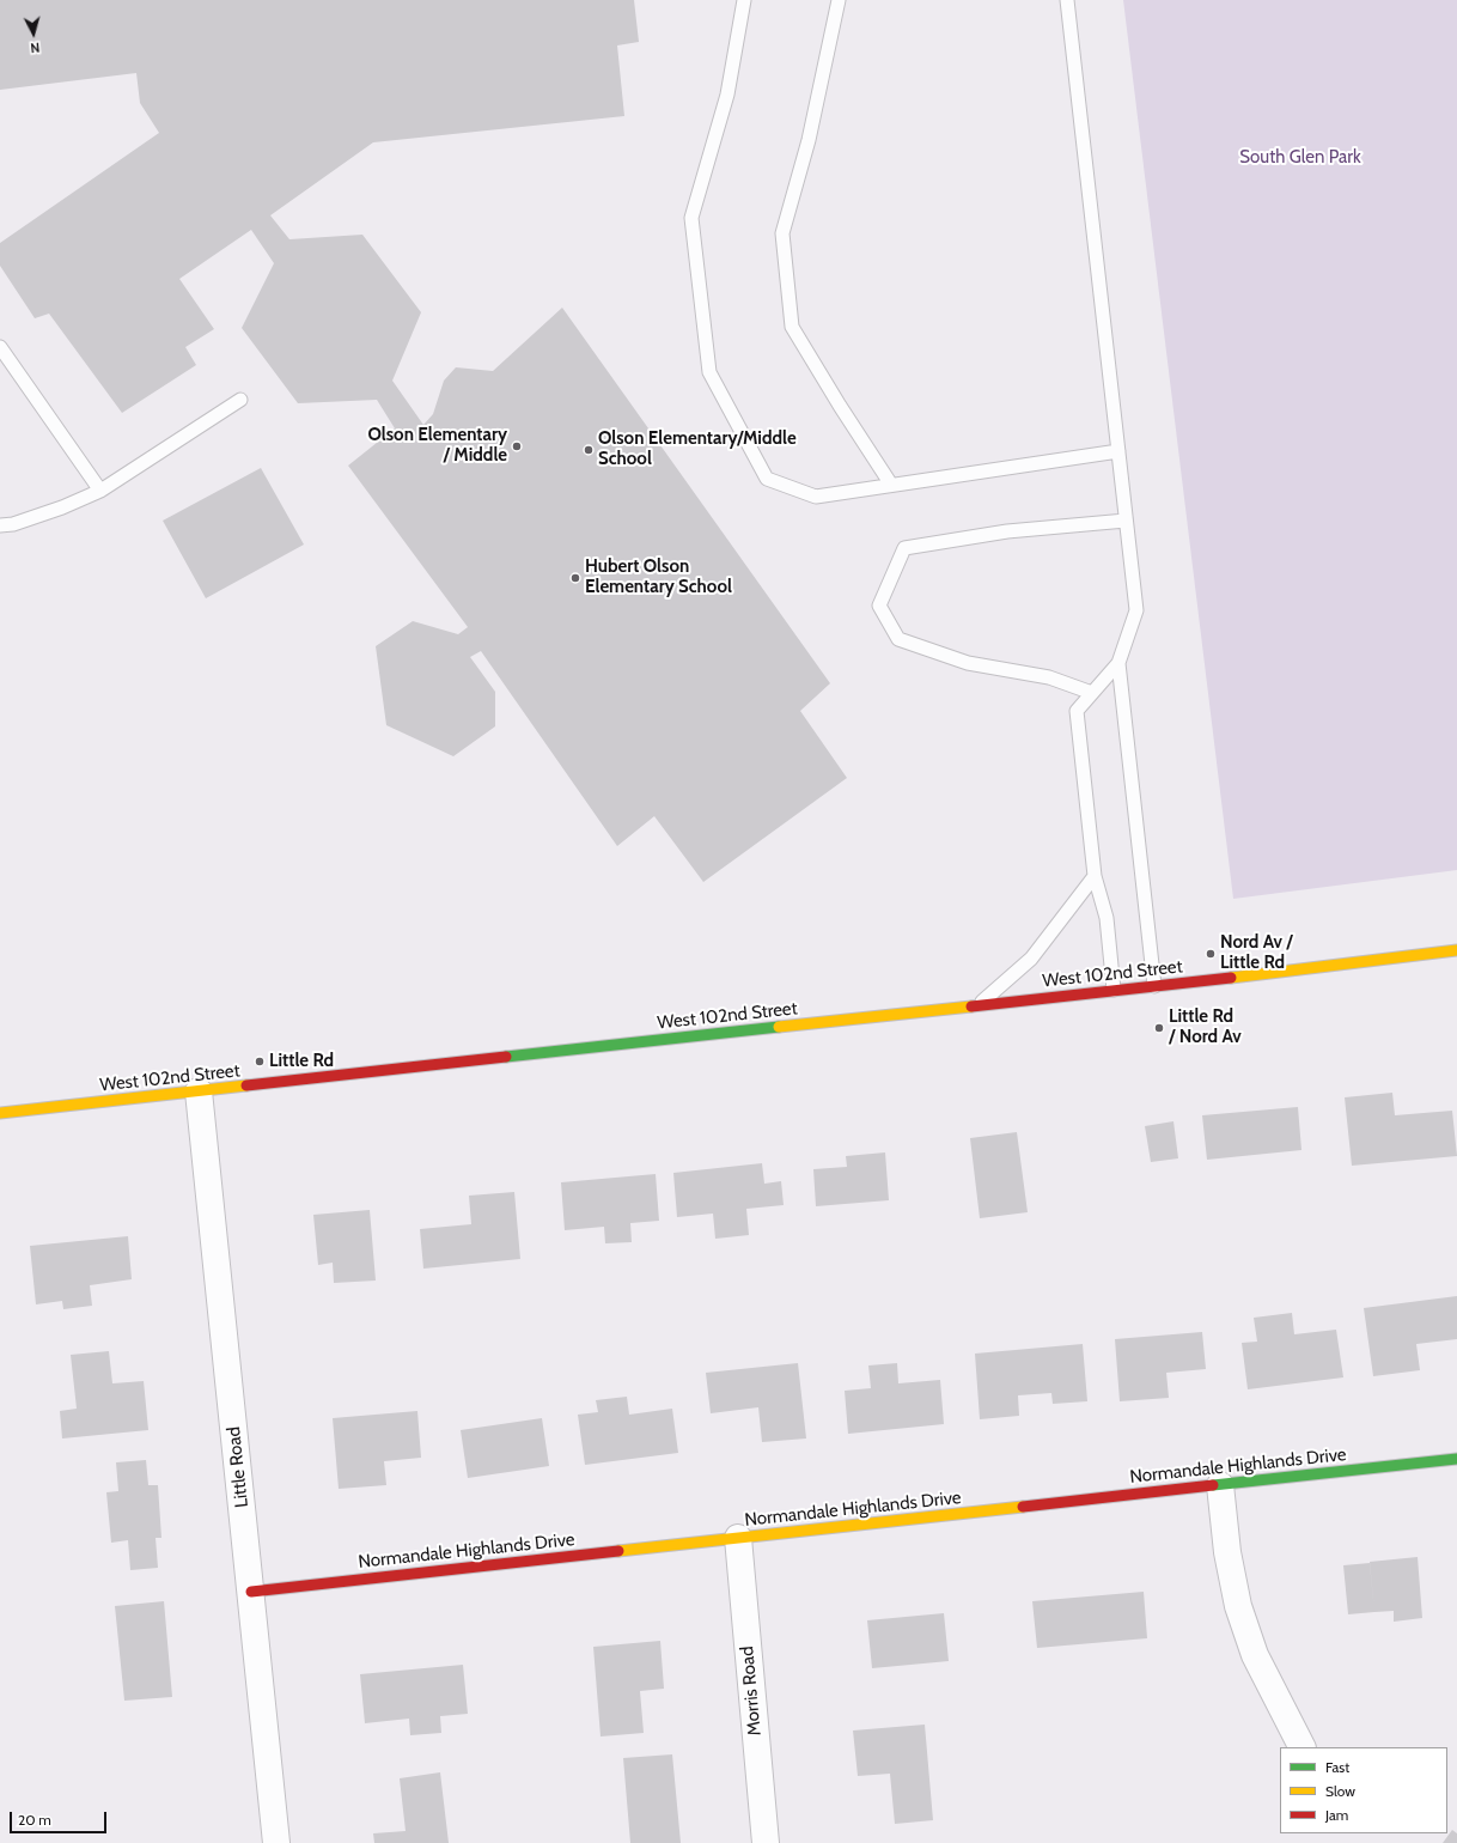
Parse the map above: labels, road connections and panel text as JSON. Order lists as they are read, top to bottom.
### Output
{
  "streets": {
    "street": [
      "West 102nd Street",
      "Normandale Highlands Drive",
      "Little Road",
      "Morris Road"
    ]
  },
  "crossings": [
    ["West 102nd Street", "Little Road"],
    ["Normandale Highlands Drive", "Little Road"],
    ["Normandale Highlands Drive", "Morris Road"]
  ],
  "parks": ["South Glen Park"],
  "places": [
    "Olson Elementary / Middle",
    "Olson Elementary/Middle School",
    "Hubert Olson Elementary School",
    "Nord Av / Little Rd",
    "Little Rd / Nord Av",
    "Little Rd"
  ],
  "legend": ["Fast", "Slow", "Jam"],
  "scale_bar": "20 m",
  "north": "bottom"
}
